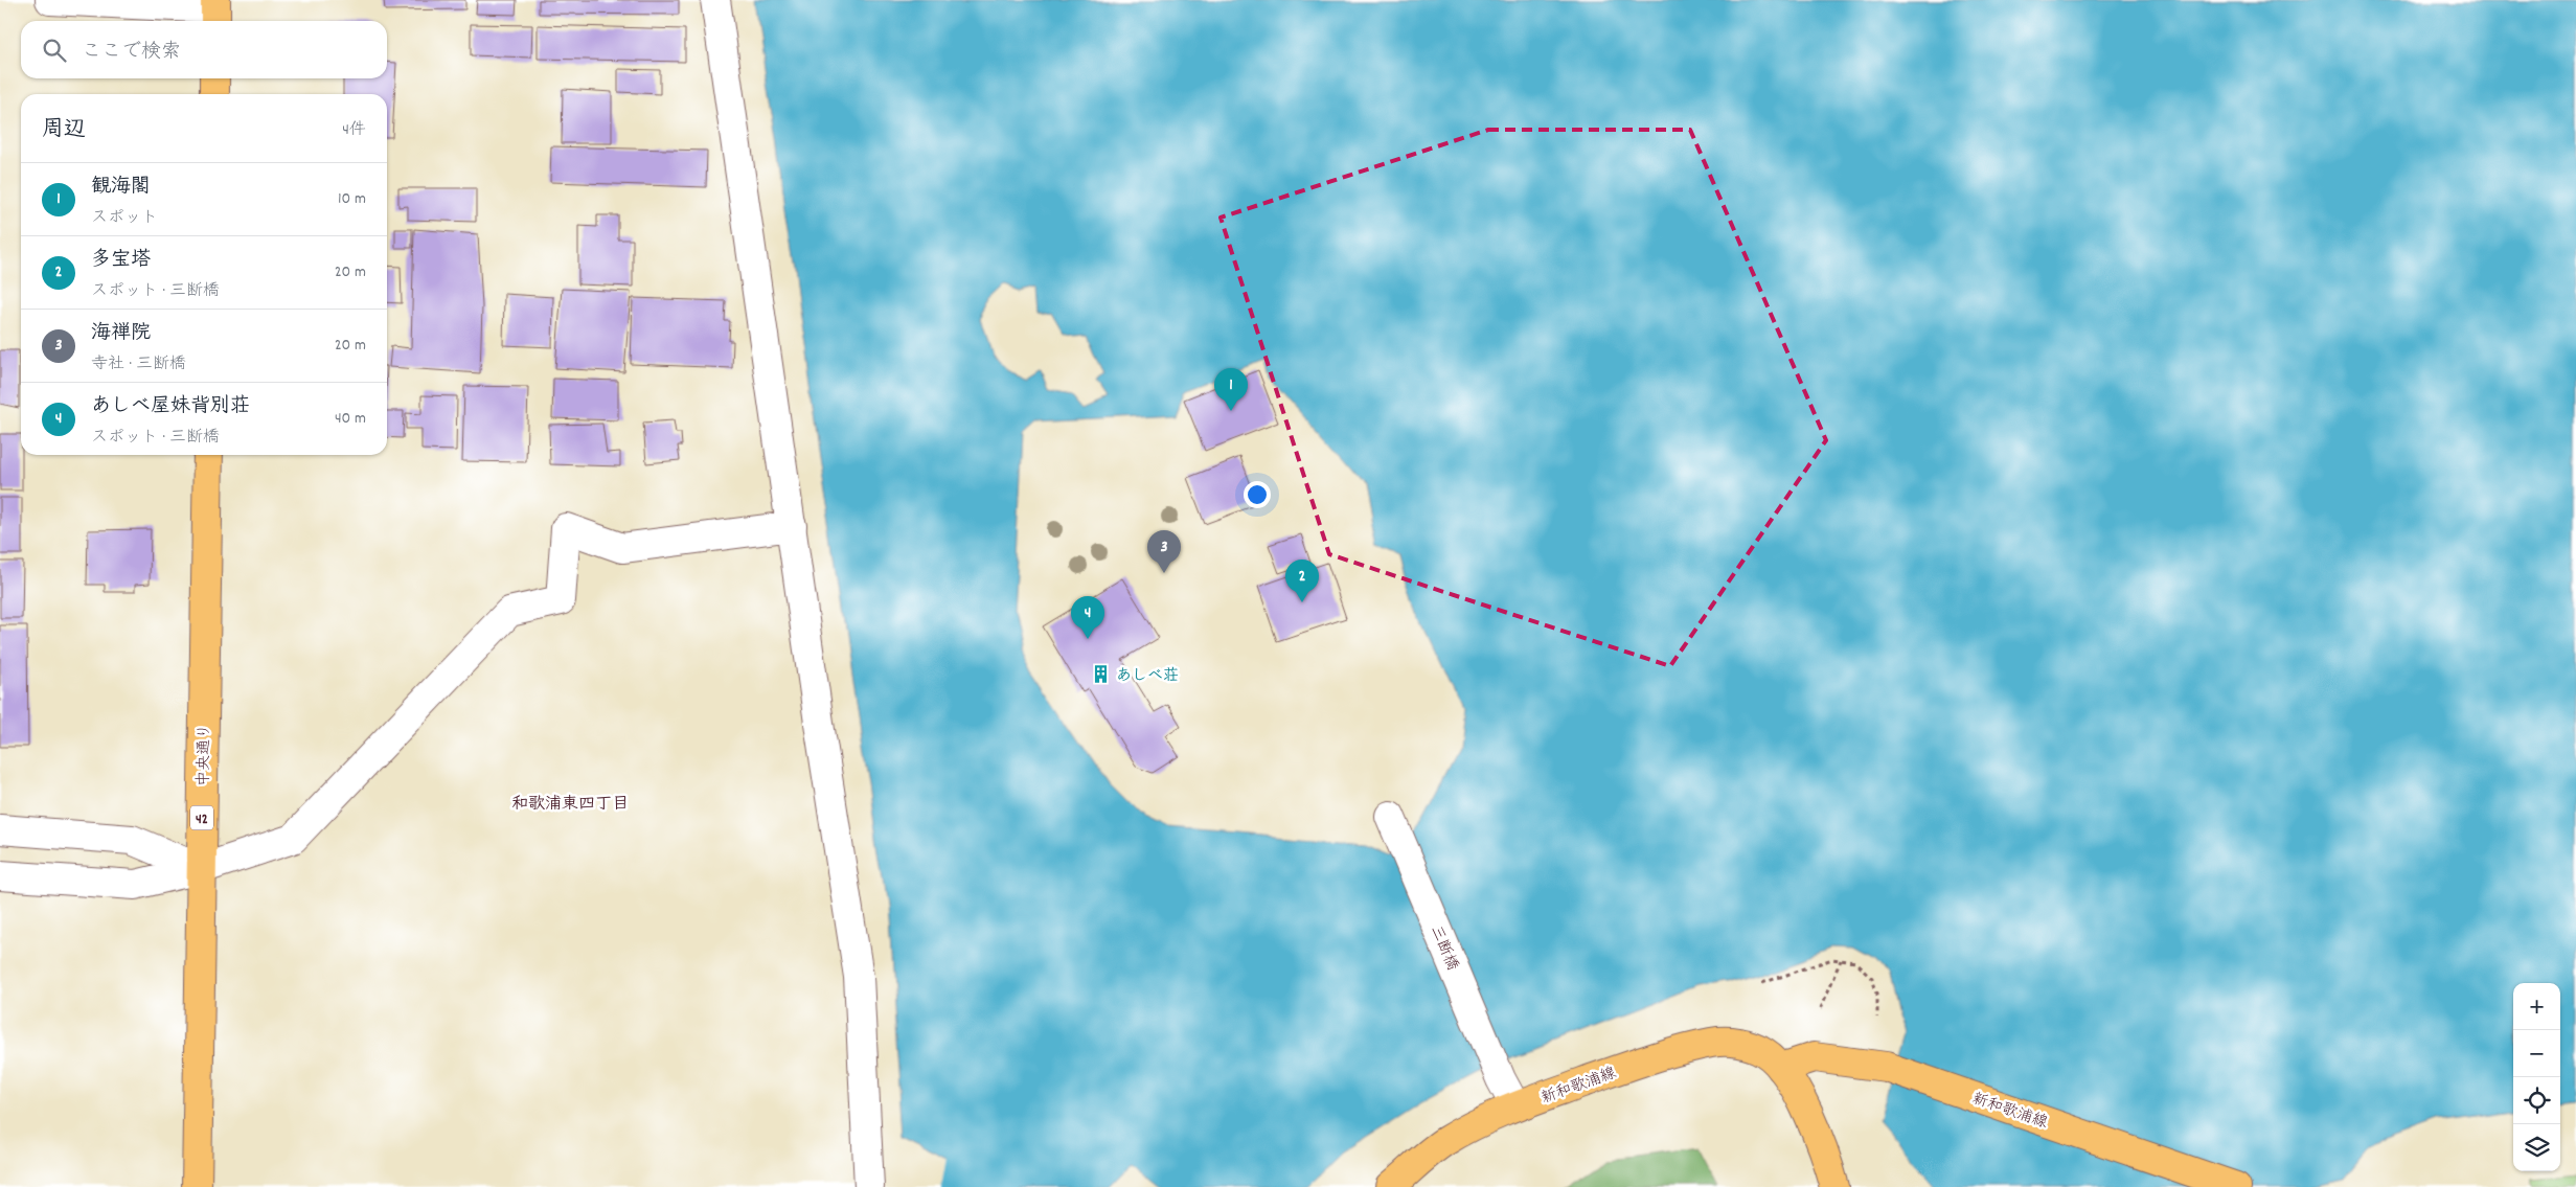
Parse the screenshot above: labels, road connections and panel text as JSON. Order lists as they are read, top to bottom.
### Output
{
  "streets": {
    "main road": ["中央通り", "42", "新和歌浦線"],
    "street": ["三断橋"]
  },
  "crossings": [
    ["三断橋", "新和歌浦線"]
  ],
  "districts": ["和歌浦東四丁目"],
  "places": {
    "building": ["あしべ荘"]
  },
  "page": {
    "search": "ここで検索",
    "heading": ["周辺", "4件"],
    "list": [
      {
        "mark": "1",
        "name": "観海閣",
        "note": "スポット",
        "value": "10 m"
      },
      {
        "mark": "2",
        "name": "多宝塔",
        "note": "スポット · 三断橋",
        "value": "20 m"
      },
      {
        "mark": "3",
        "name": "海禅院",
        "note": "寺社 · 三断橋",
        "value": "20 m"
      },
      {
        "mark": "4",
        "name": "あしべ屋妹背別荘",
        "note": "スポット · 三断橋",
        "value": "40 m"
      }
    ],
    "pins": [
      "1",
      "3",
      "2",
      "4"
    ],
    "map_buttons": ["+", "−"]
  }
}
